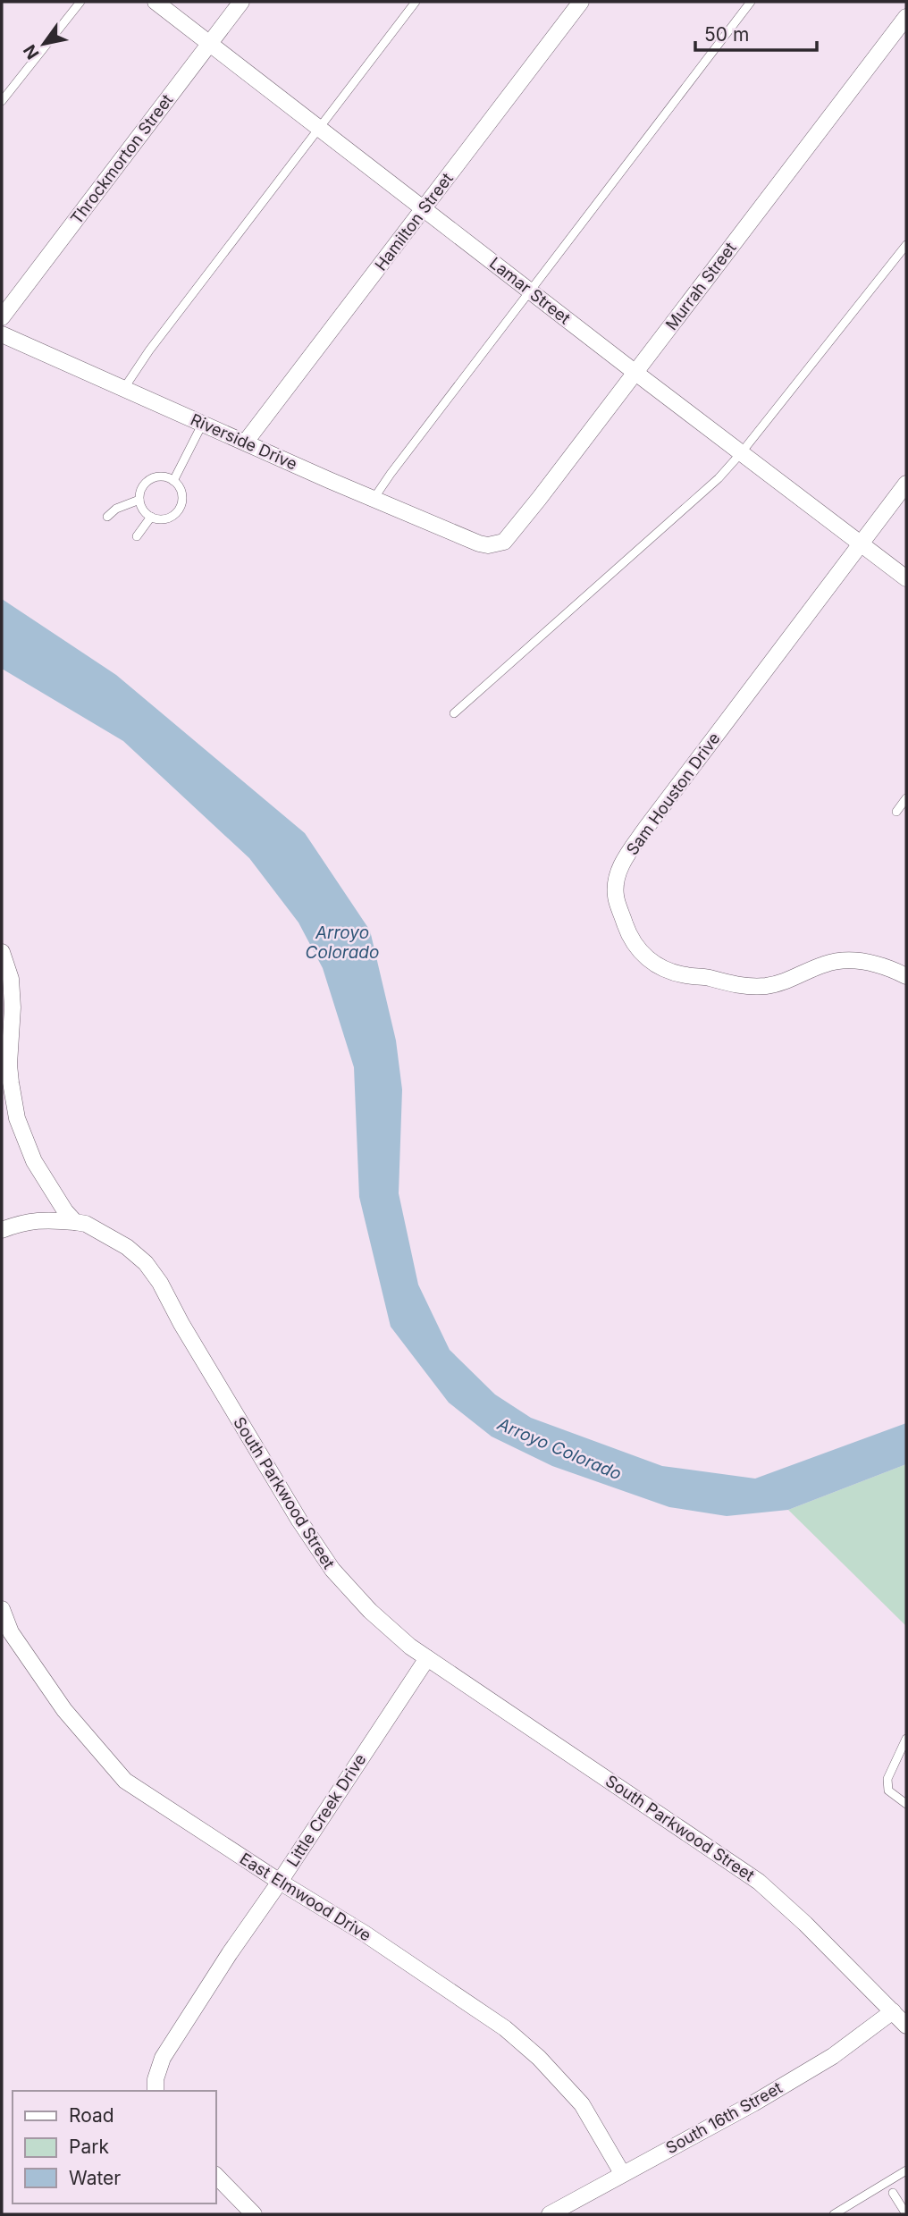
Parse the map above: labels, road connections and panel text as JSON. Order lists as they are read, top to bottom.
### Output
{
  "streets": {
    "street": [
      "Throckmorton Street",
      "Hamilton Street",
      "Murrah Street",
      "Lamar Street",
      "Riverside Drive",
      "Sam Houston Drive",
      "South Parkwood Street",
      "Little Creek Drive",
      "East Elmwood Drive",
      "South 16th Street"
    ]
  },
  "crossings": [
    ["Throckmorton Street", "Lamar Street"],
    ["Hamilton Street", "Lamar Street"],
    ["Hamilton Street", "Riverside Drive"],
    ["Murrah Street", "Lamar Street"],
    ["Murrah Street", "Riverside Drive"],
    ["Lamar Street", "Sam Houston Drive"],
    ["South Parkwood Street", "Little Creek Drive"],
    ["South Parkwood Street", "South 16th Street"],
    ["Little Creek Drive", "East Elmwood Drive"],
    ["East Elmwood Drive", "South 16th Street"]
  ],
  "water": ["Arroyo Colorado"],
  "legend": ["Road", "Park", "Water"],
  "scale_bar": "50 m",
  "north": "bottom left"
}
